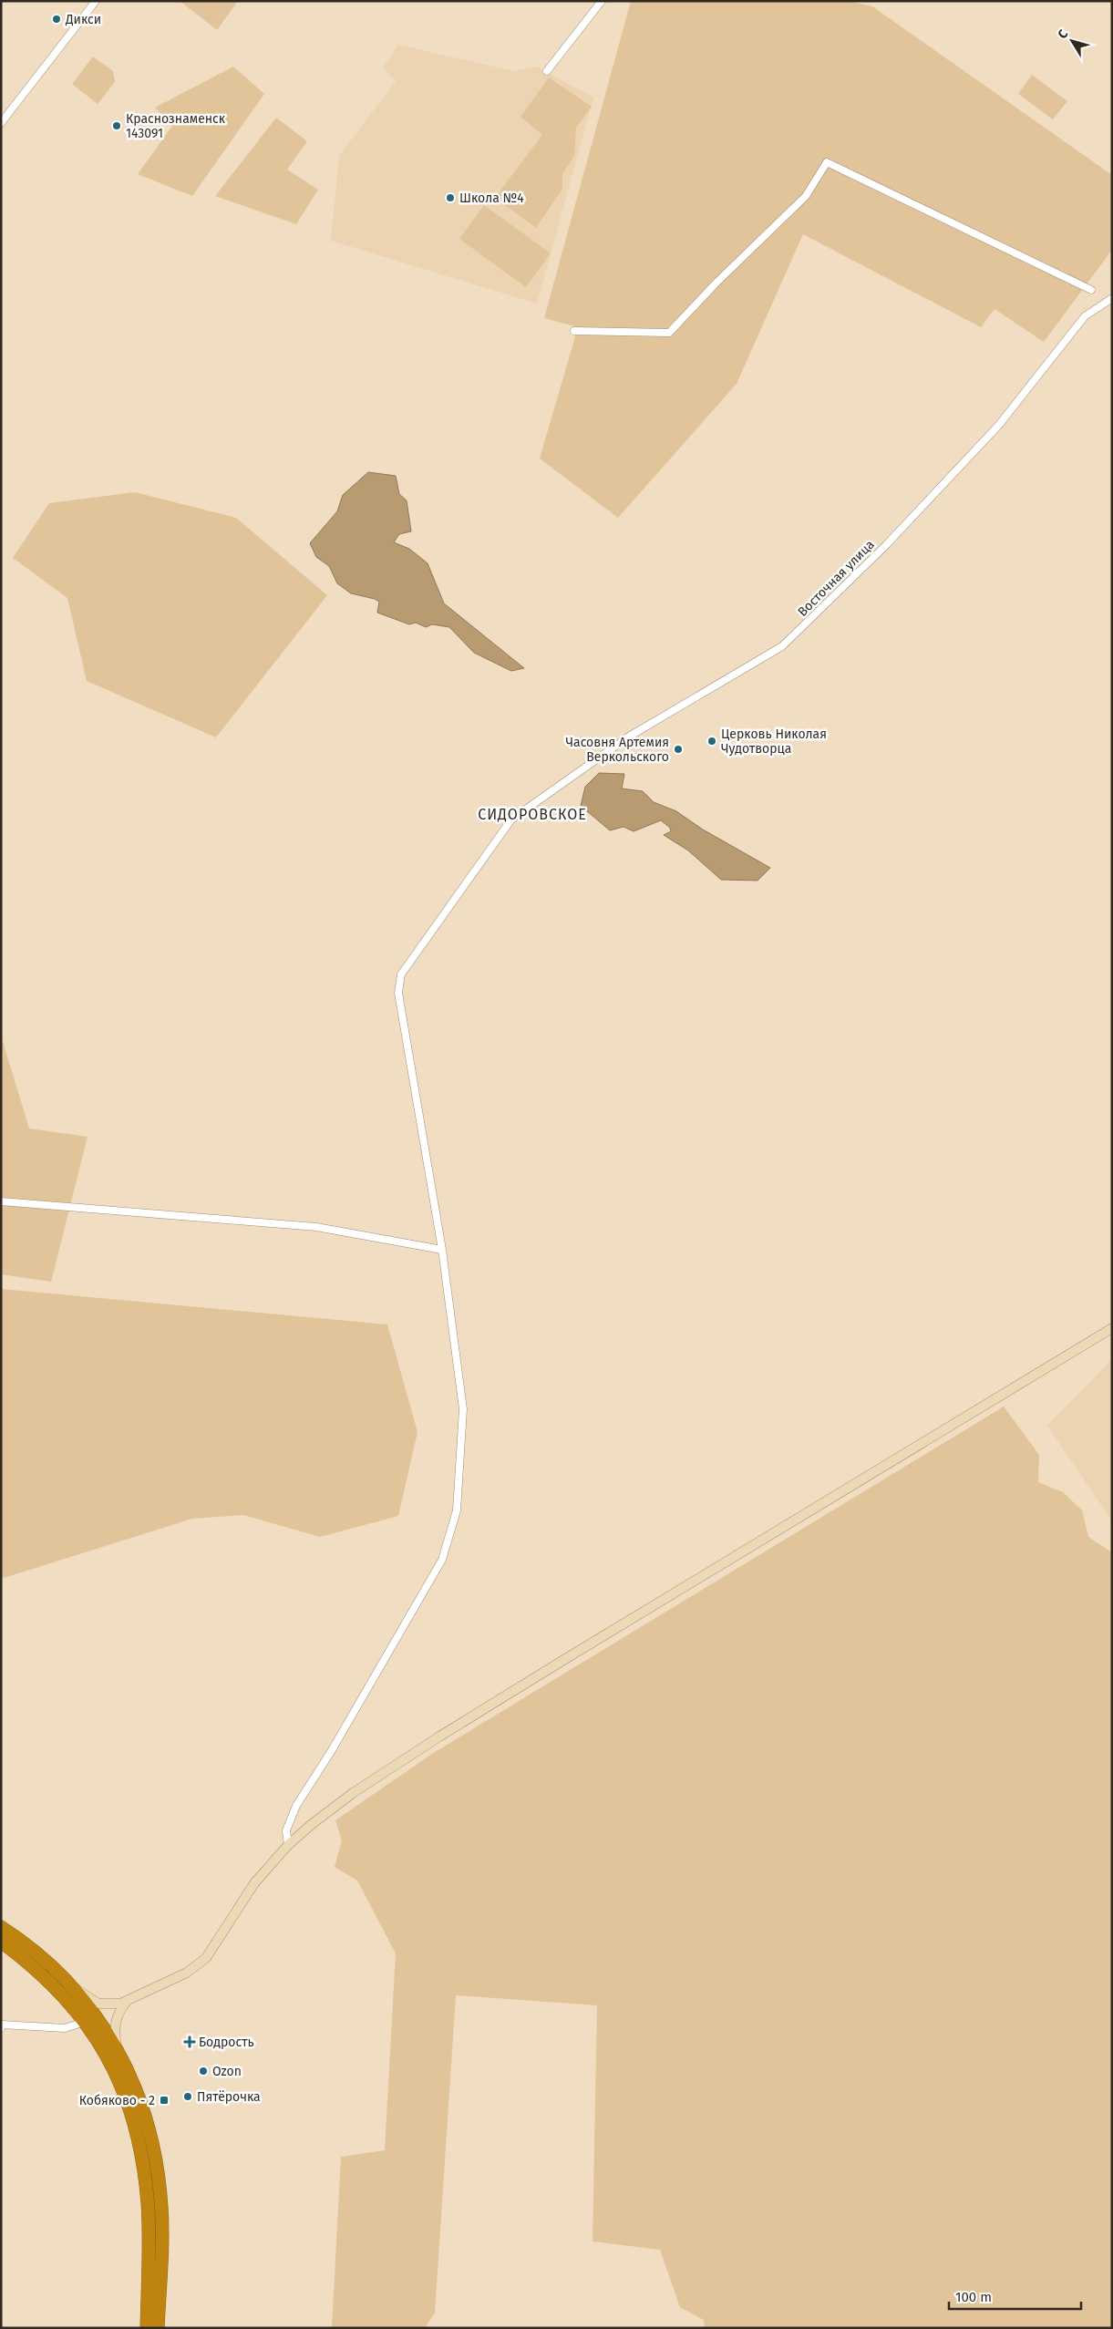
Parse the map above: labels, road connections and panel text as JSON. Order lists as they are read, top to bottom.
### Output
{
  "streets": {
    "street": ["Восточная улица"]
  },
  "districts": ["СИДОРОВСКОЕ"],
  "places": {
    "other": [
      "Дикси",
      "Краснознаменск 143091",
      "Школа №4",
      "Церковь Николая Чудотворца",
      "Часовня Артемия Веркольского",
      "Ozon",
      "Пятёрочка"
    ],
    "health": ["Бодрость"],
    "transit": ["Кобяково - 2"]
  },
  "scale_bar": "100 m",
  "north": "top left"
}
